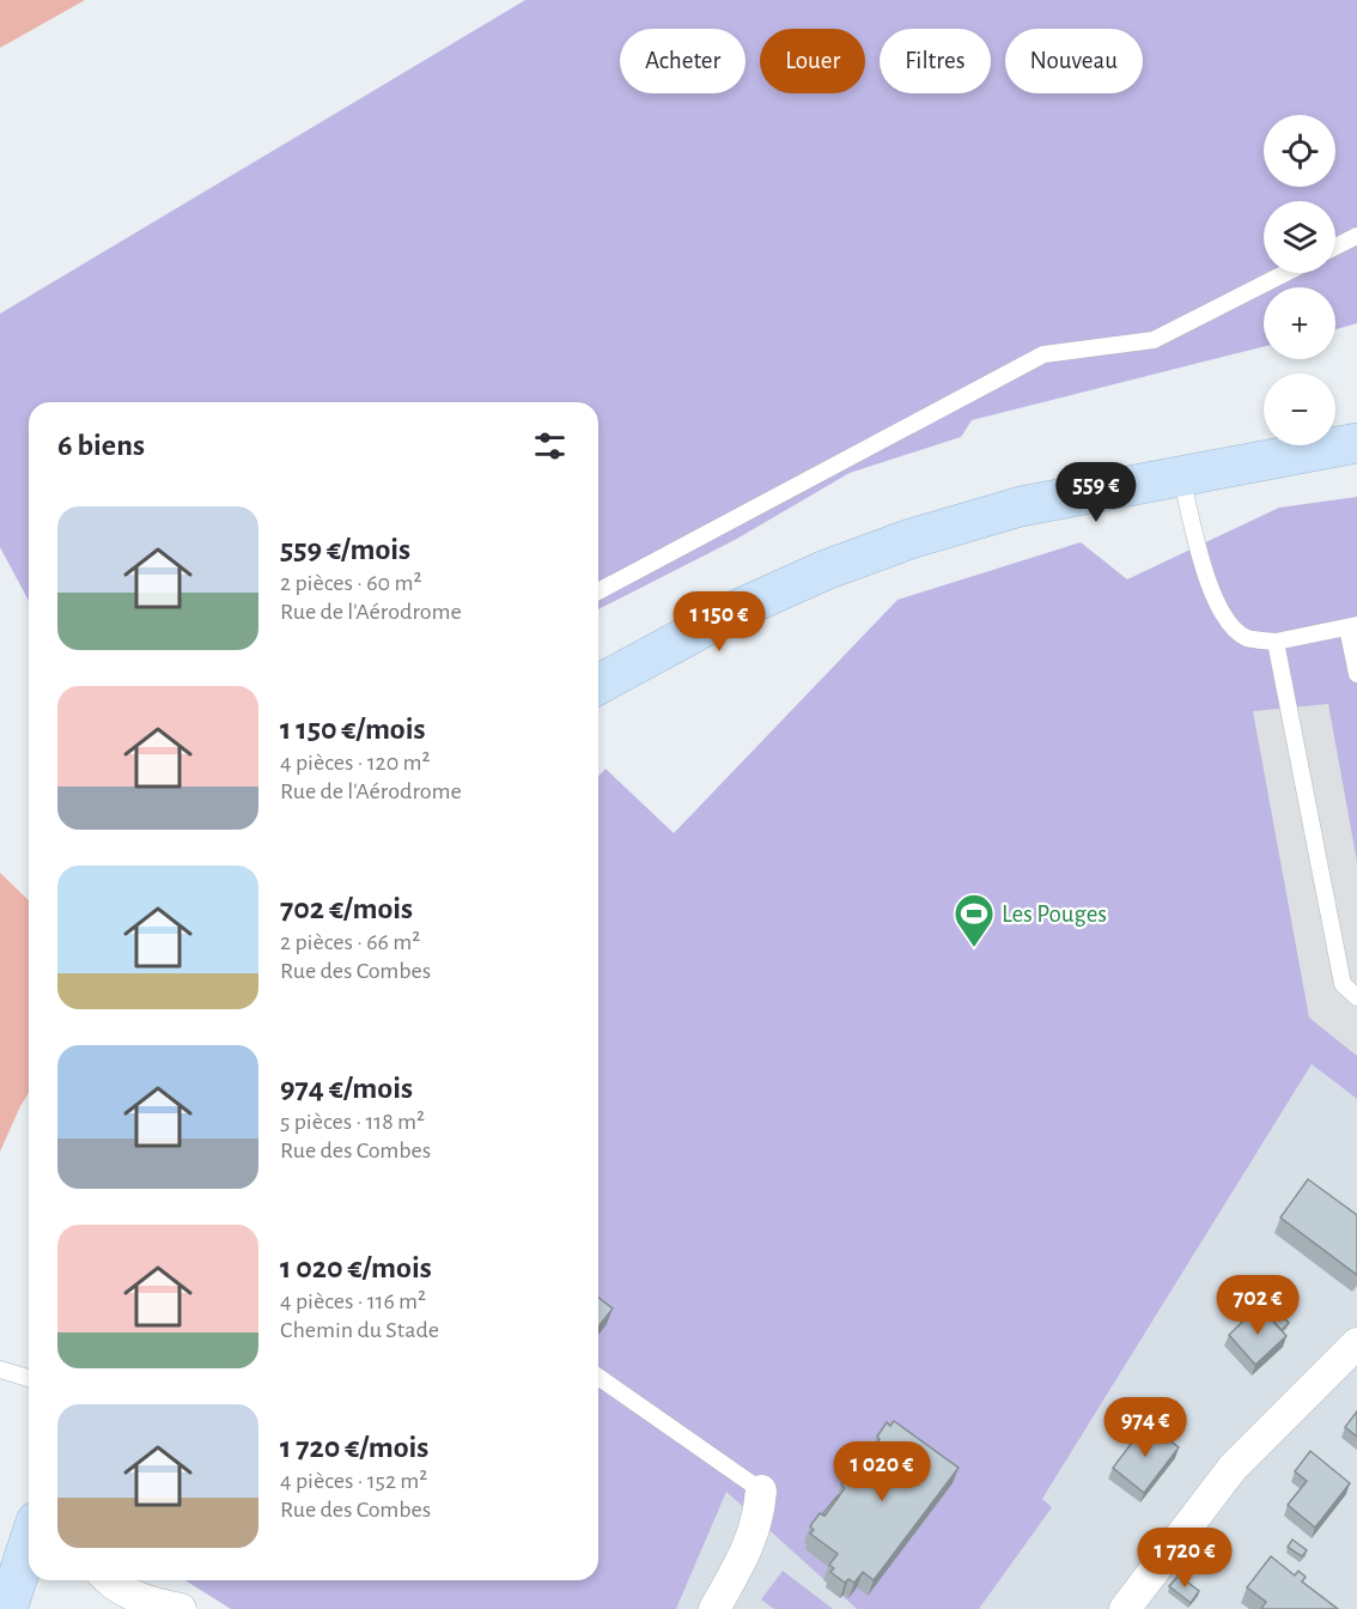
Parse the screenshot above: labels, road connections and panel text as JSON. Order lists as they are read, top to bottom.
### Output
{
  "places": {
    "sports": ["Les Pouges"]
  },
  "page": {
    "chip": [
      "Acheter",
      "Louer",
      "Filtres",
      "Nouveau"
    ],
    "map_buttons": ["+", "−"],
    "heading": "6 biens",
    "price": [
      "559 €",
      "1 150 €",
      "702 €",
      "974 €",
      "1 020 €",
      "1 720 €"
    ],
    "list": [
      {
        "name": "559 €/mois",
        "note": "2 pièces · 60 m² · Rue de l'Aérodrome"
      },
      {
        "name": "1 150 €/mois",
        "note": "4 pièces · 120 m² · Rue de l'Aérodrome"
      },
      {
        "name": "702 €/mois",
        "note": "2 pièces · 66 m² · Rue des Combes"
      },
      {
        "name": "974 €/mois",
        "note": "5 pièces · 118 m² · Rue des Combes"
      },
      {
        "name": "1 020 €/mois",
        "note": "4 pièces · 116 m² · Chemin du Stade"
      },
      {
        "name": "1 720 €/mois",
        "note": "4 pièces · 152 m² · Rue des Combes"
      }
    ]
  }
}
